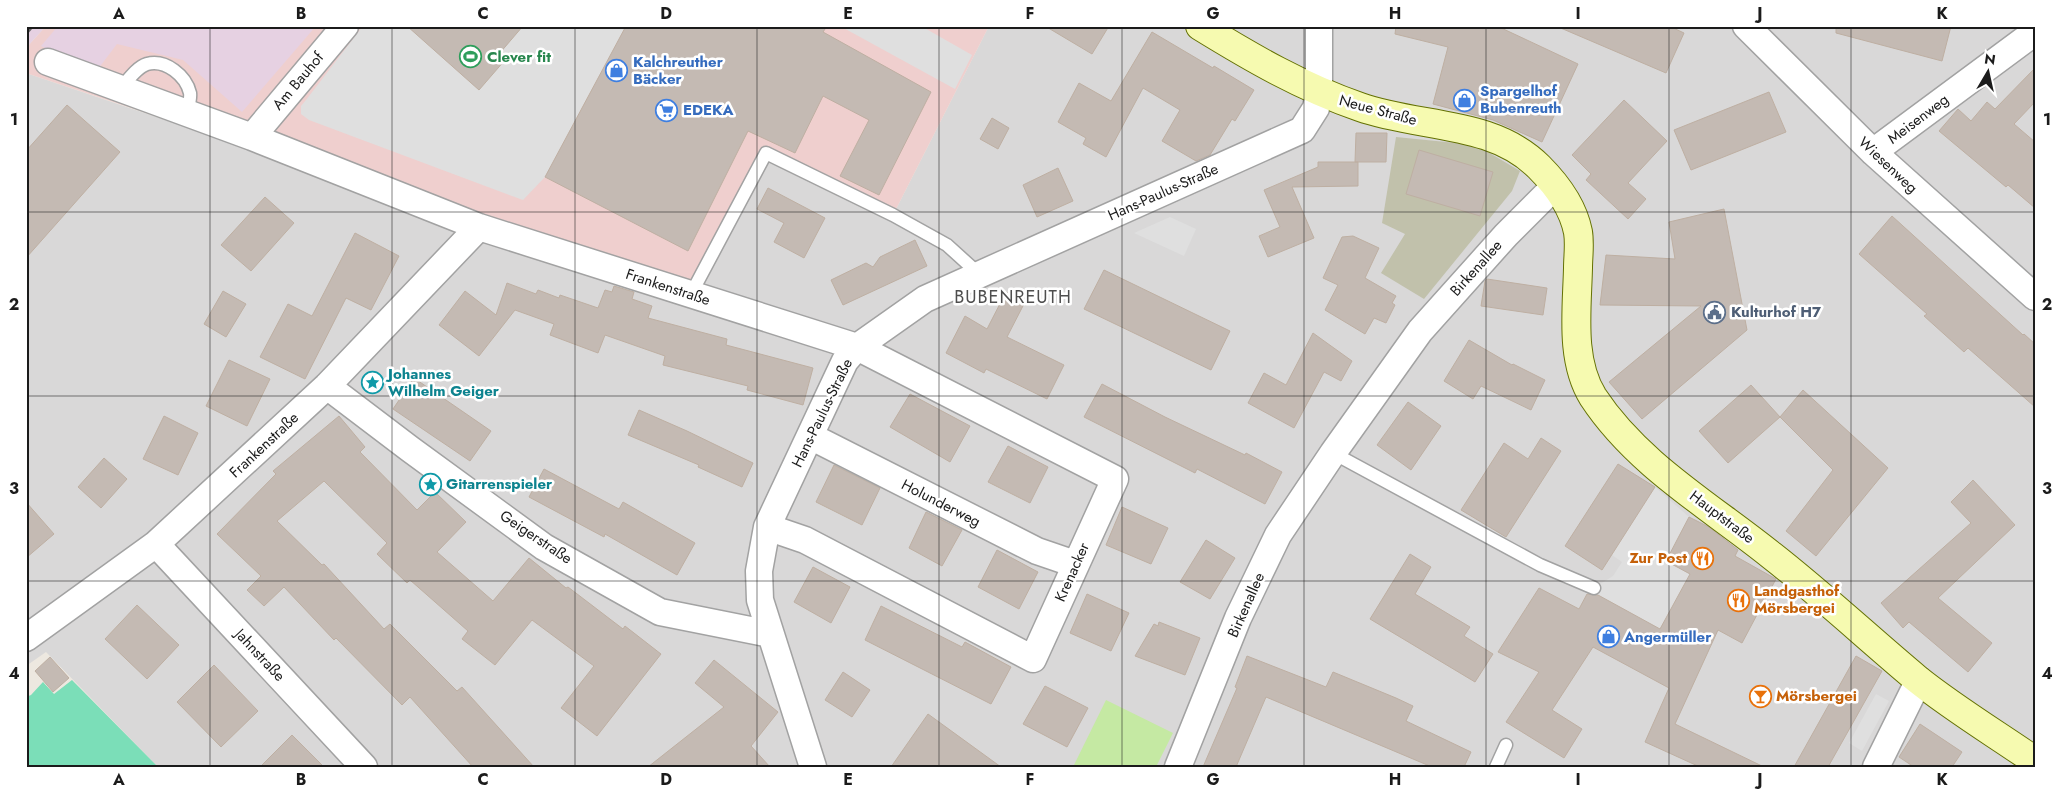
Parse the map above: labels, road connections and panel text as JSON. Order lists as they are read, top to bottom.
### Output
{
  "streets": {
    "street": [
      "Am Bauhof",
      "Neue Straße",
      "Meisenweg",
      "Wiesenweg",
      "Hans-Paulus-Straße",
      "Birkenallee",
      "Frankenstraße",
      "Holunderweg",
      "Hauptstraße",
      "Geigerstraße",
      "Krenacker",
      "Jahnstraße"
    ]
  },
  "crossings": [
    ["Am Bauhof", "Frankenstraße"],
    ["Neue Straße", "Hans-Paulus-Straße"],
    ["Neue Straße", "Birkenallee"],
    ["Neue Straße", "Hauptstraße"],
    ["Meisenweg", "Wiesenweg"],
    ["Hans-Paulus-Straße", "Frankenstraße"],
    ["Hans-Paulus-Straße", "Holunderweg"],
    ["Hans-Paulus-Straße", "Geigerstraße"],
    ["Hans-Paulus-Straße", "Krenacker"],
    ["Birkenallee", "Hauptstraße"],
    ["Frankenstraße", "Geigerstraße"],
    ["Frankenstraße", "Krenacker"],
    ["Frankenstraße", "Jahnstraße"],
    ["Holunderweg", "Krenacker"]
  ],
  "districts": ["BUBENREUTH"],
  "places": {
    "sports": ["Clever fit"],
    "shop": ["Kalchreuther Bäcker", "Spargelhof Bubenreuth", "Angermüller"],
    "supermarket": ["EDEKA"],
    "public building": ["Kulturhof H7"],
    "place": ["Johannes Wilhelm Geiger", "Gitarrenspieler"],
    "restaurant": ["Zur Post", "Landgasthof Mörsbergei"],
    "bar": ["Mörsbergei"]
  },
  "north": "top",
  "grid": {
    "columns": [
      "A",
      "B",
      "C",
      "D",
      "E",
      "F",
      "G",
      "H",
      "I",
      "J",
      "K"
    ],
    "rows": [
      "1",
      "2",
      "3",
      "4"
    ]
  }
}
